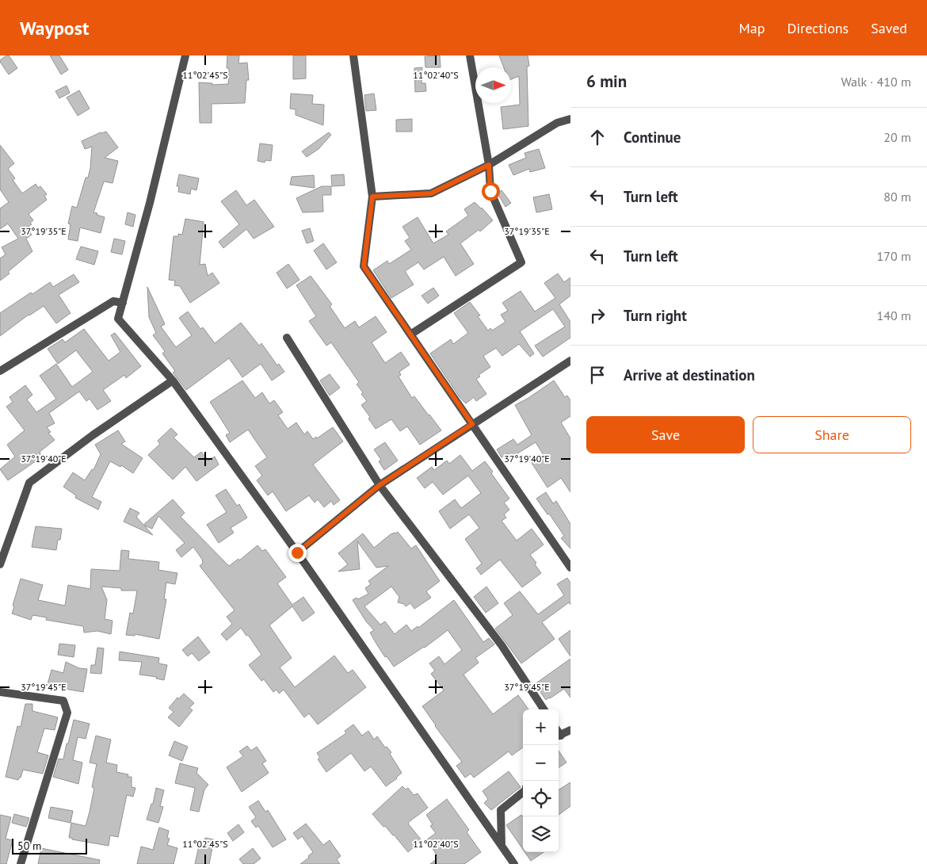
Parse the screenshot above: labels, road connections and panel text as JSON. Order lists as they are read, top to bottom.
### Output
{
  "scale_bar": "50 m",
  "north": "right",
  "page": {
    "header": "Waypost",
    "nav": ["Map", "Directions", "Saved"],
    "heading": ["6 min", "Walk · 410 m"],
    "list": [
      ["Continue", "20 m"],
      ["Turn left", "80 m"],
      ["Turn left", "170 m"],
      ["Turn right", "140 m"],
      "Arrive at destination"
    ],
    "buttons": ["Save", "Share"],
    "map_buttons": ["+", "−"],
    "scale": "50 m"
  },
  "coordinates": [
    "11°02'45\"S",
    "11°02'40\"S",
    "37°19'35\"E",
    "37°19'40\"E",
    "37°19'45\"E"
  ]
}
